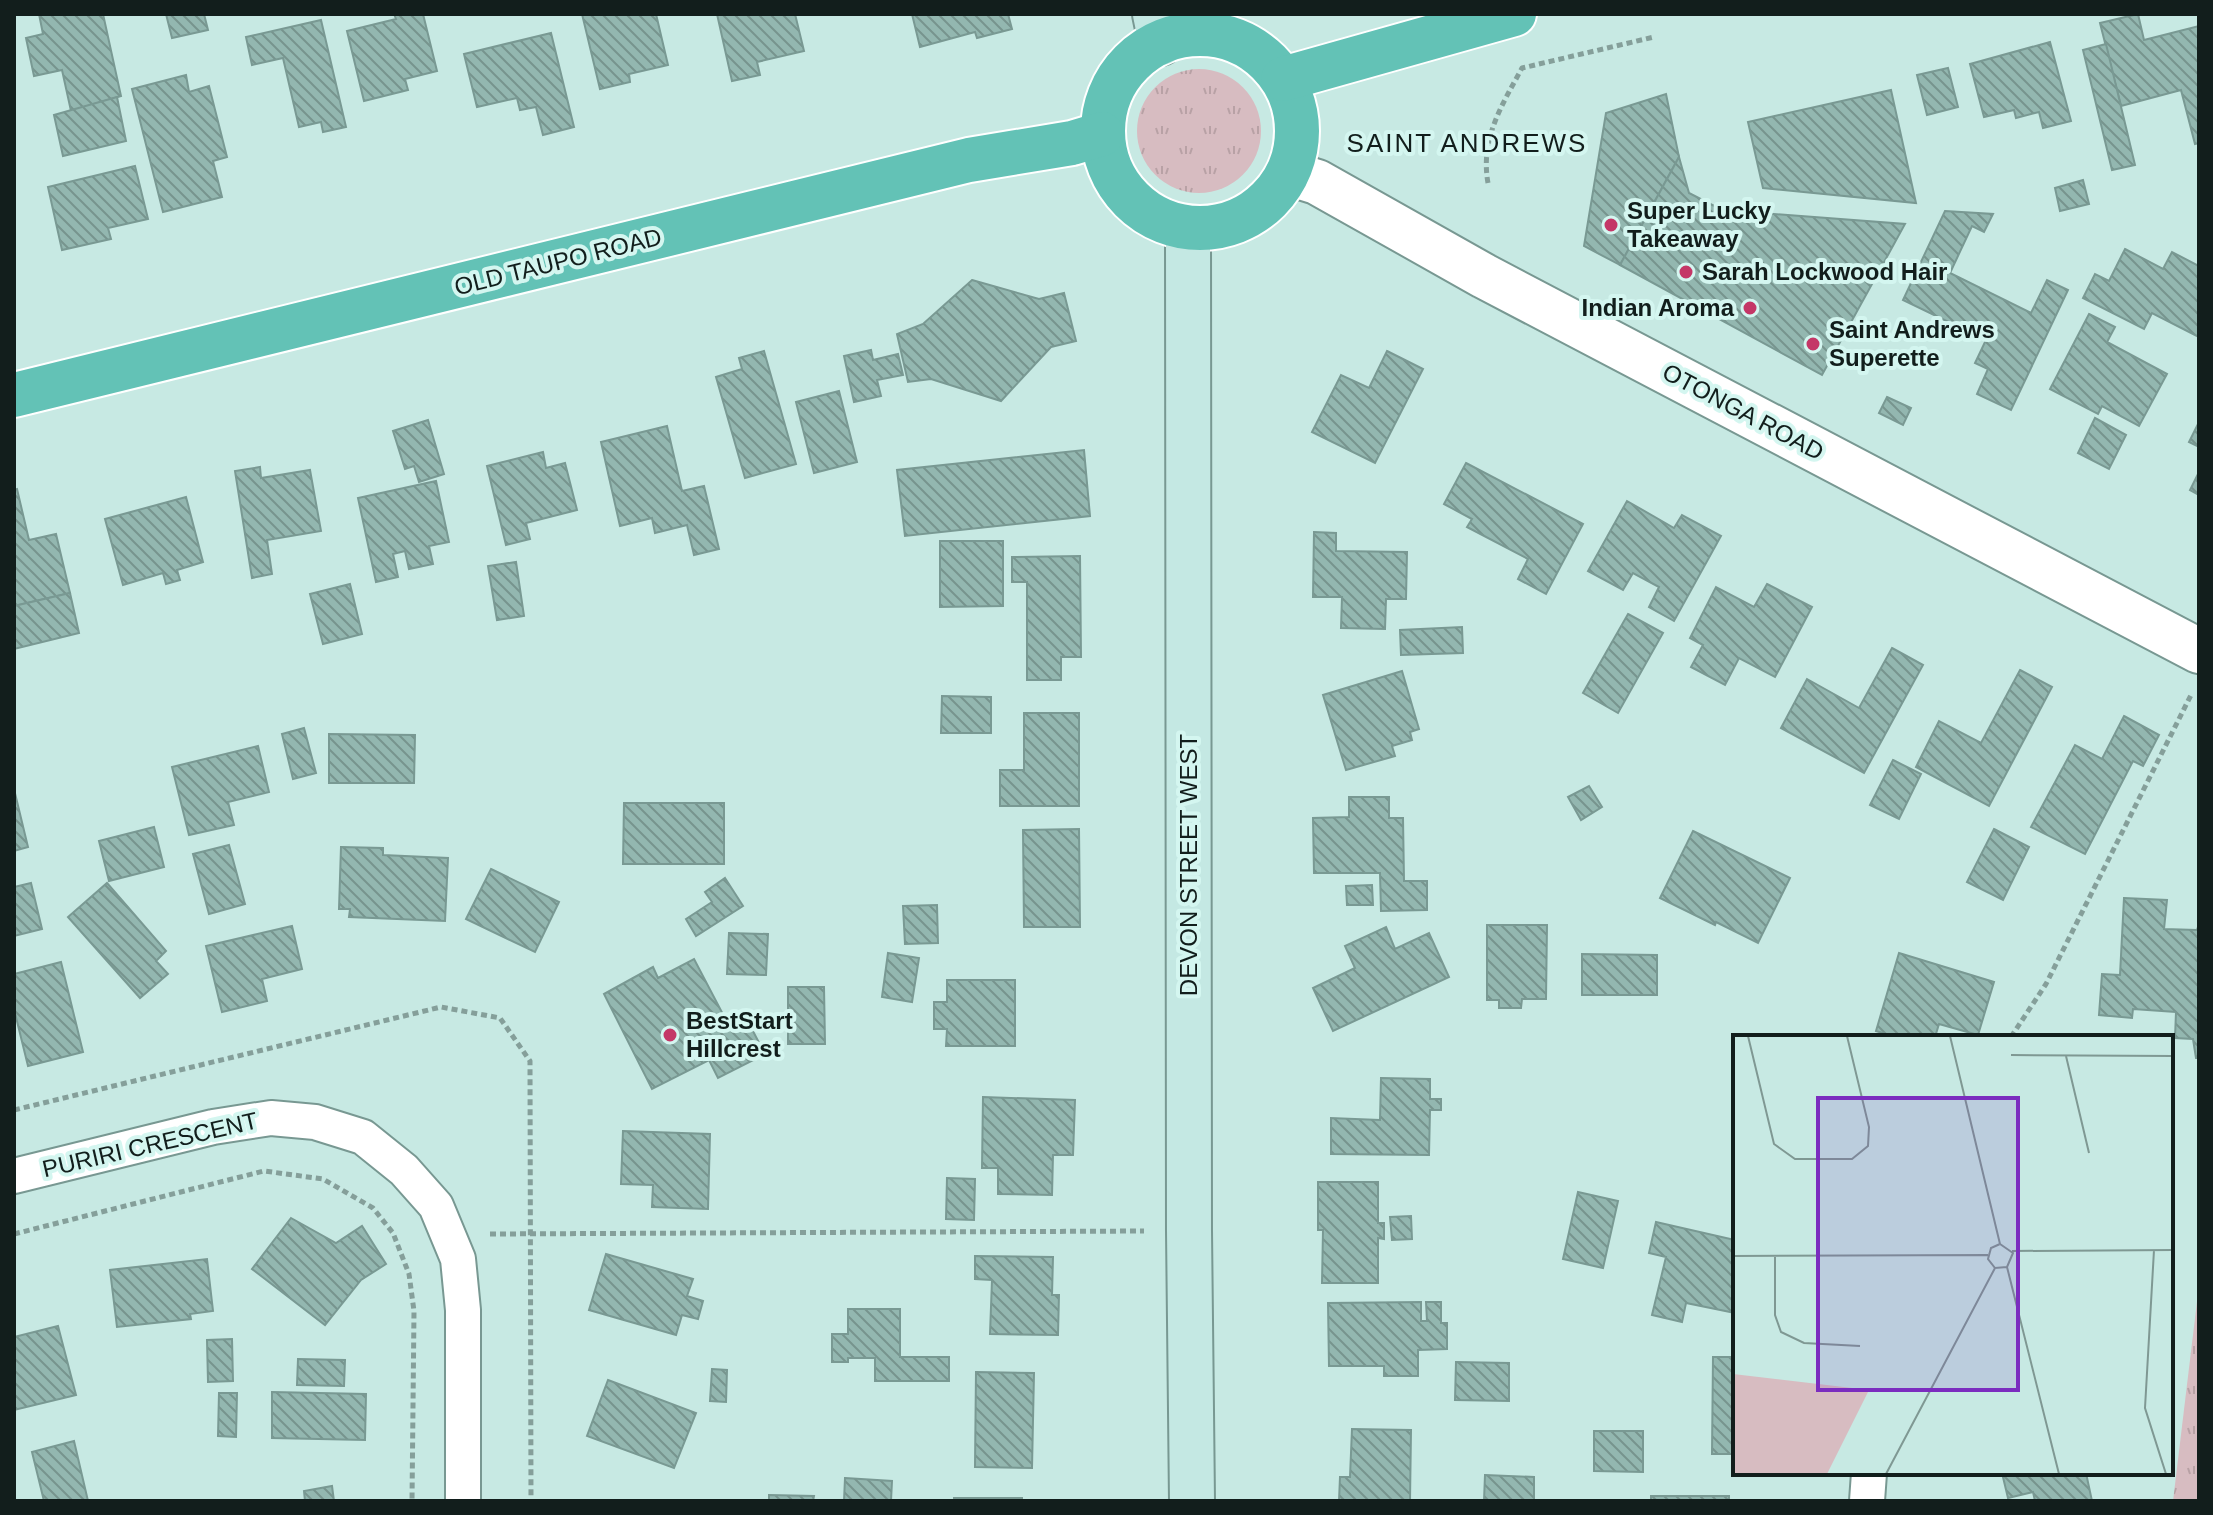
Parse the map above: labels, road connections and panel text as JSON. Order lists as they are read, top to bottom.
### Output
{
  "streets": {
    "highway": ["OLD TAUPO ROAD"],
    "main road": ["DEVON STREET WEST"],
    "street": ["OTONGA ROAD", "PURIRI CRESCENT"]
  },
  "crossings": [
    ["OLD TAUPO ROAD", "OTONGA ROAD"],
    ["OLD TAUPO ROAD", "DEVON STREET WEST"],
    ["OTONGA ROAD", "DEVON STREET WEST"]
  ],
  "districts": ["SAINT ANDREWS"],
  "places": [
    "Super Lucky Takeaway",
    "Sarah Lockwood Hair",
    "Indian Aroma",
    "Saint Andrews Superette",
    "BestStart Hillcrest"
  ]
}
